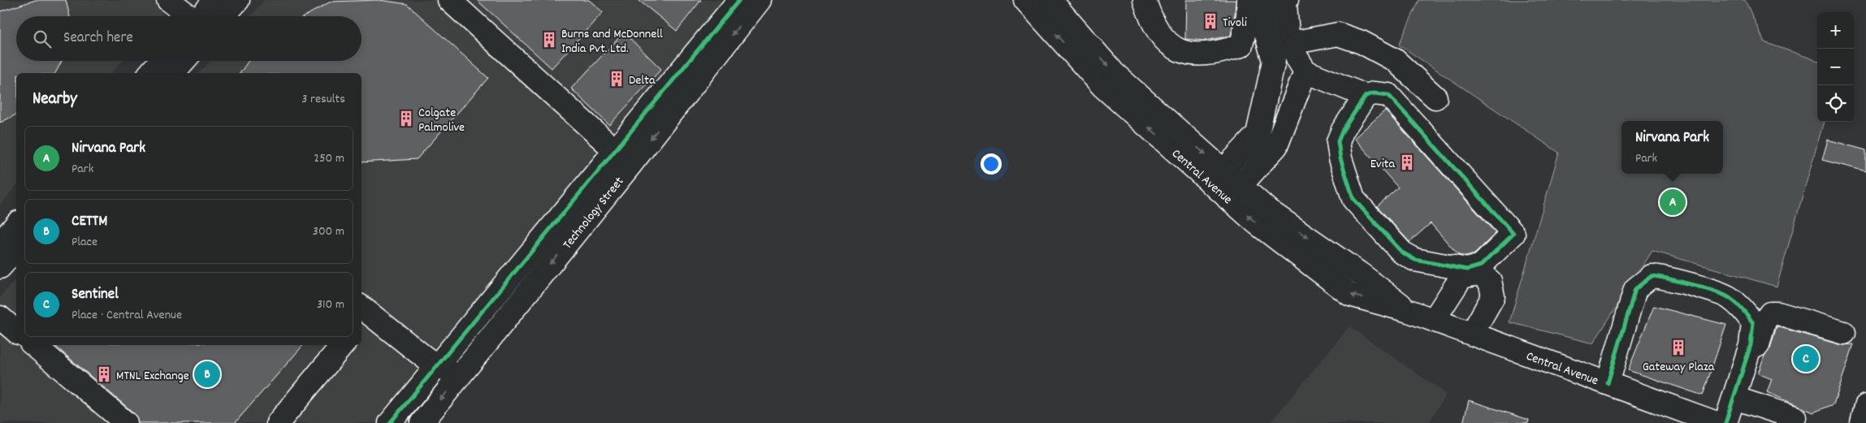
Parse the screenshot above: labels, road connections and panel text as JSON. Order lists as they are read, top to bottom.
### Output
{
  "streets": {
    "street": ["Central Avenue", "Technology Street"]
  },
  "places": {
    "building": [
      "Tivoli",
      "Burns and McDonnell India Pvt. Ltd.",
      "Delta",
      "Colgate Palmolive",
      "Evita",
      "Gateway Plaza",
      "MTNL Exchange"
    ]
  },
  "page": {
    "map_buttons": ["+", "−"],
    "search": "Search here",
    "heading": ["Nearby", "3 results"],
    "popup": ["Nirvana Park", "Park"],
    "list": [
      {
        "mark": "A",
        "name": "Nirvana Park",
        "note": "Park",
        "value": "250 m"
      },
      {
        "mark": "B",
        "name": "CETTM",
        "note": "Place",
        "value": "300 m"
      },
      {
        "mark": "C",
        "name": "Sentinel",
        "note": "Place · Central Avenue",
        "value": "310 m"
      }
    ],
    "pins": ["A", "C", "B"]
  }
}
